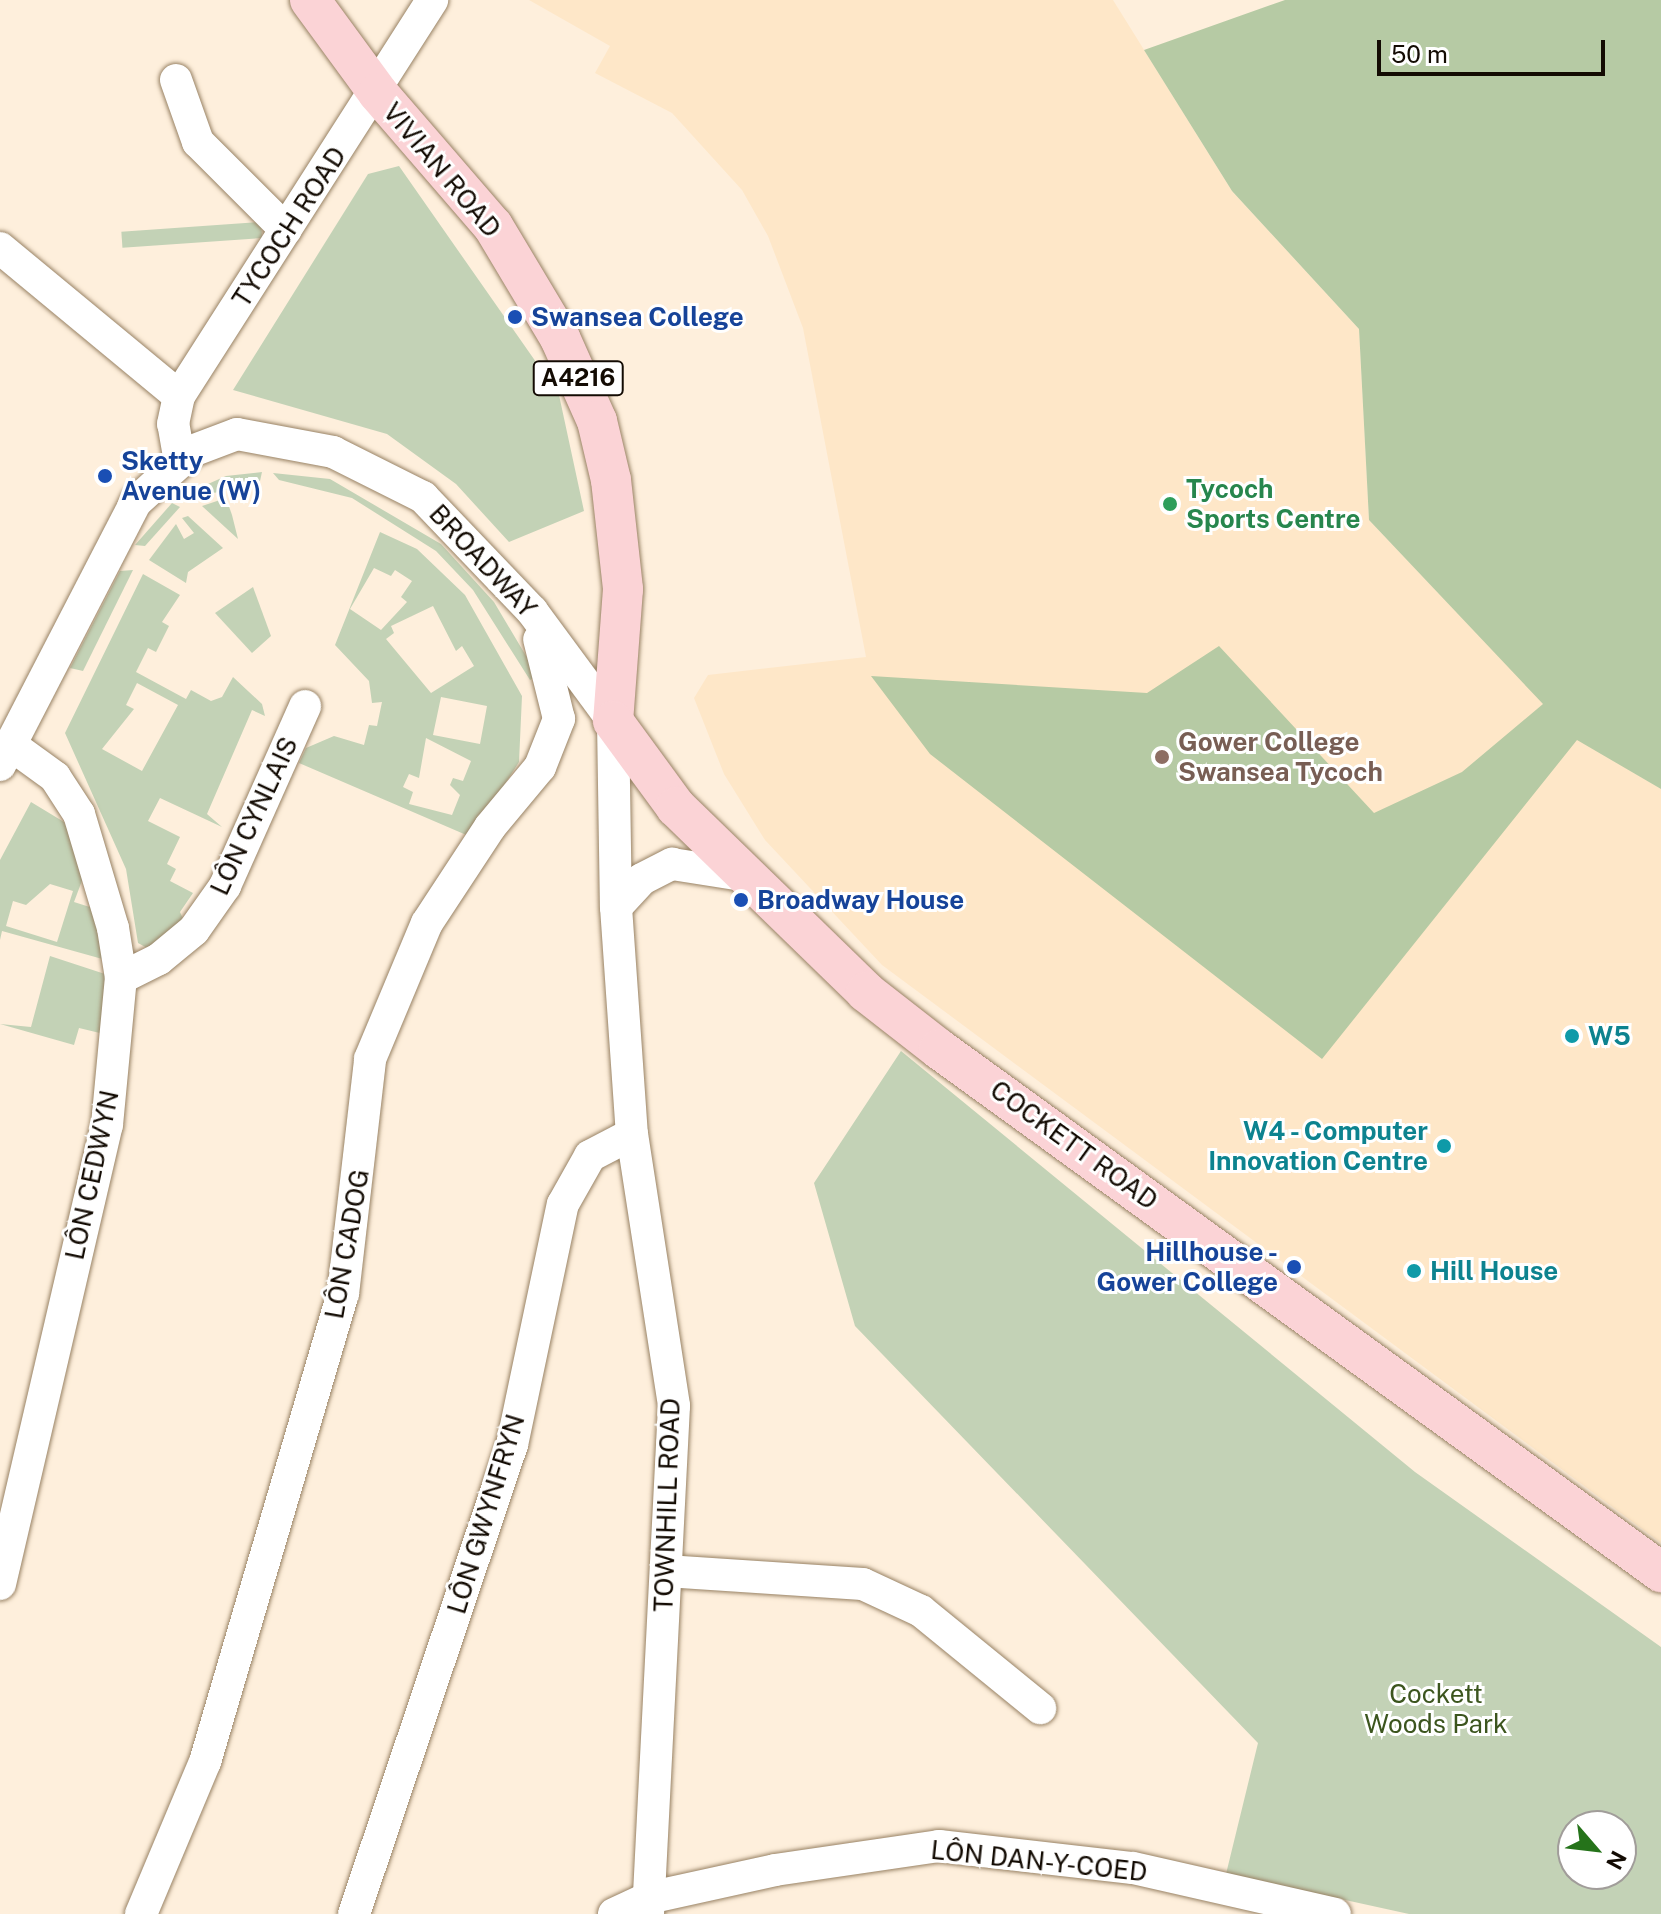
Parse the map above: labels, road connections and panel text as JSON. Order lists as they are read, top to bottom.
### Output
{
  "streets": {
    "main road": ["VIVIAN ROAD", "A4216", "COCKETT ROAD"],
    "street": [
      "TYCOCH ROAD",
      "BROADWAY",
      "LÔN CYNLAIS",
      "LÔN CEDWYN",
      "LÔN CADOG",
      "TOWNHILL ROAD",
      "LÔN GWYNFRYN",
      "LÔN DAN-Y-COED"
    ]
  },
  "crossings": [
    ["VIVIAN ROAD", "TYCOCH ROAD"],
    ["VIVIAN ROAD", "A4216"],
    ["VIVIAN ROAD", "BROADWAY"],
    ["VIVIAN ROAD", "COCKETT ROAD"],
    ["VIVIAN ROAD", "TOWNHILL ROAD"],
    ["TYCOCH ROAD", "BROADWAY"],
    ["A4216", "COCKETT ROAD"],
    ["BROADWAY", "COCKETT ROAD"],
    ["BROADWAY", "LÔN CEDWYN"],
    ["BROADWAY", "LÔN CADOG"],
    ["BROADWAY", "TOWNHILL ROAD"],
    ["LÔN CYNLAIS", "LÔN CEDWYN"],
    ["COCKETT ROAD", "TOWNHILL ROAD"],
    ["TOWNHILL ROAD", "LÔN GWYNFRYN"],
    ["TOWNHILL ROAD", "LÔN DAN-Y-COED"]
  ],
  "parks": ["Cockett Woods Park"],
  "places": [
    "Swansea College",
    "Sketty Avenue (W)",
    "Tycoch Sports Centre",
    "Gower College Swansea Tycoch",
    "Broadway House",
    "W5",
    "W4 - Computer Innovation Centre",
    "Hillhouse - Gower College",
    "Hill House"
  ],
  "scale_bar": "50 m",
  "north": "bottom right"
}
